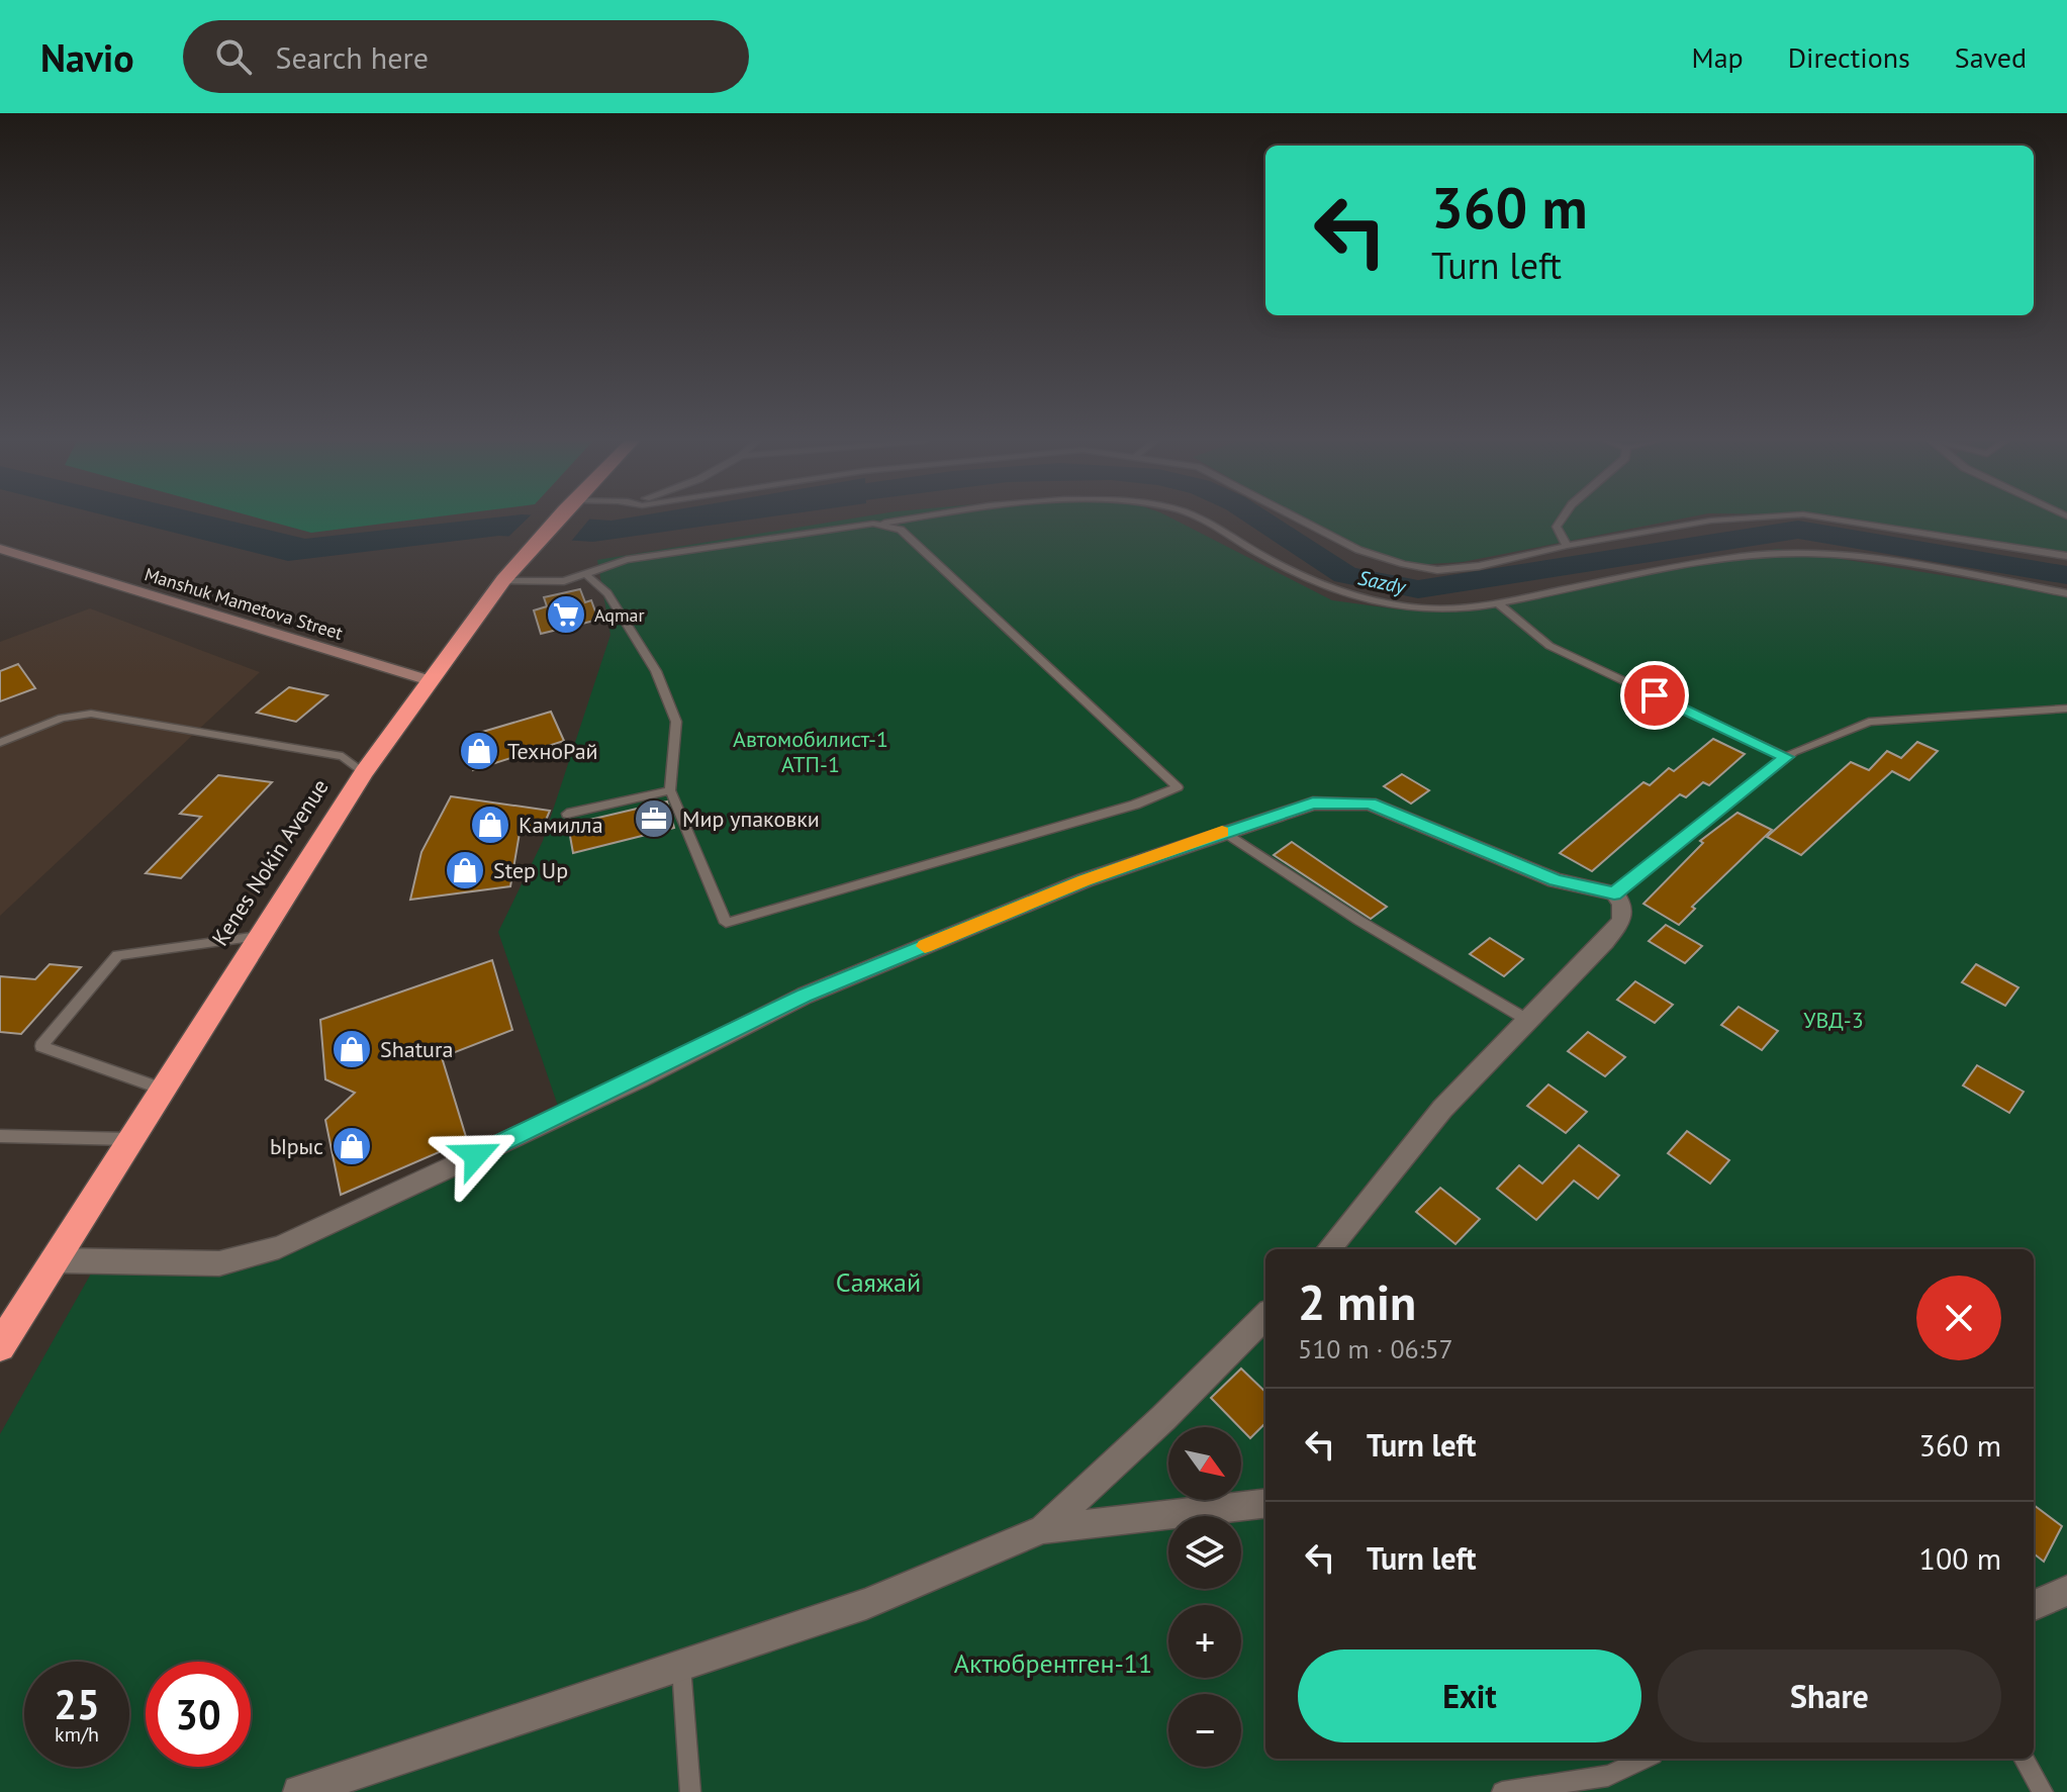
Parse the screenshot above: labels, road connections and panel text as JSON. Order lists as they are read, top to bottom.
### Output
{
  "streets": {
    "highway": ["Kenes Nokin Avenue"],
    "main road": ["Manshuk Mametova Street"]
  },
  "crossings": [
    ["Manshuk Mametova Street", "Kenes Nokin Avenue"]
  ],
  "water": ["Sazdy"],
  "parks": [
    "Автомобилист-1 АТП-1",
    "УВД-3",
    "Саяжай",
    "Актюбрентген-11"
  ],
  "places": {
    "supermarket": ["Aqmar"],
    "shop": [
      "ТехноРай",
      "Камилла",
      "Step Up",
      "Shatura",
      "Ырыс"
    ],
    "office": ["Мир упаковки"]
  },
  "north": "bottom right",
  "page": {
    "header": "Navio",
    "search": "Search here",
    "nav": ["Map", "Directions", "Saved"],
    "turn": ["360 m", "Turn left"],
    "heading": ["2 min", "510 m · 06:57"],
    "list": [
      {
        "name": "Turn left",
        "value": "360 m"
      },
      {
        "name": "Turn left",
        "value": "100 m"
      }
    ],
    "map_buttons": ["+", "−"],
    "buttons": ["Exit", "Share"],
    "speed": "25 km/h",
    "limit": "30"
  }
}
